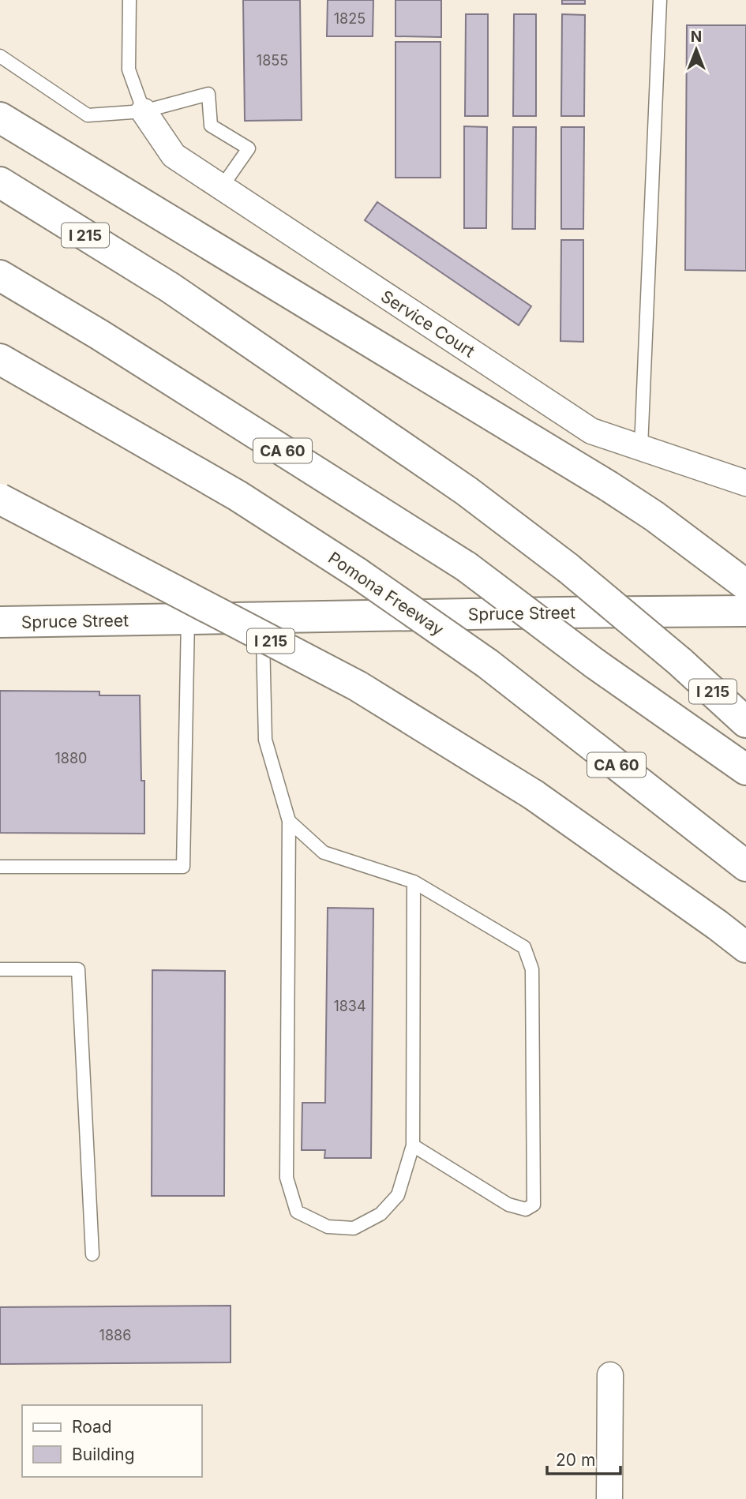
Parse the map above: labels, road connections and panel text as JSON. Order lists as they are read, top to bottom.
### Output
{
  "streets": {
    "main road": [
      "I 215",
      "CA 60",
      "Pomona Freeway",
      "Spruce Street"
    ],
    "street": ["Service Court"]
  },
  "house_numbers": [
    "1825",
    "1855",
    "1880",
    "1834",
    "1886"
  ],
  "legend": ["Road", "Building"],
  "scale_bar": "20 m",
  "north": "top"
}
